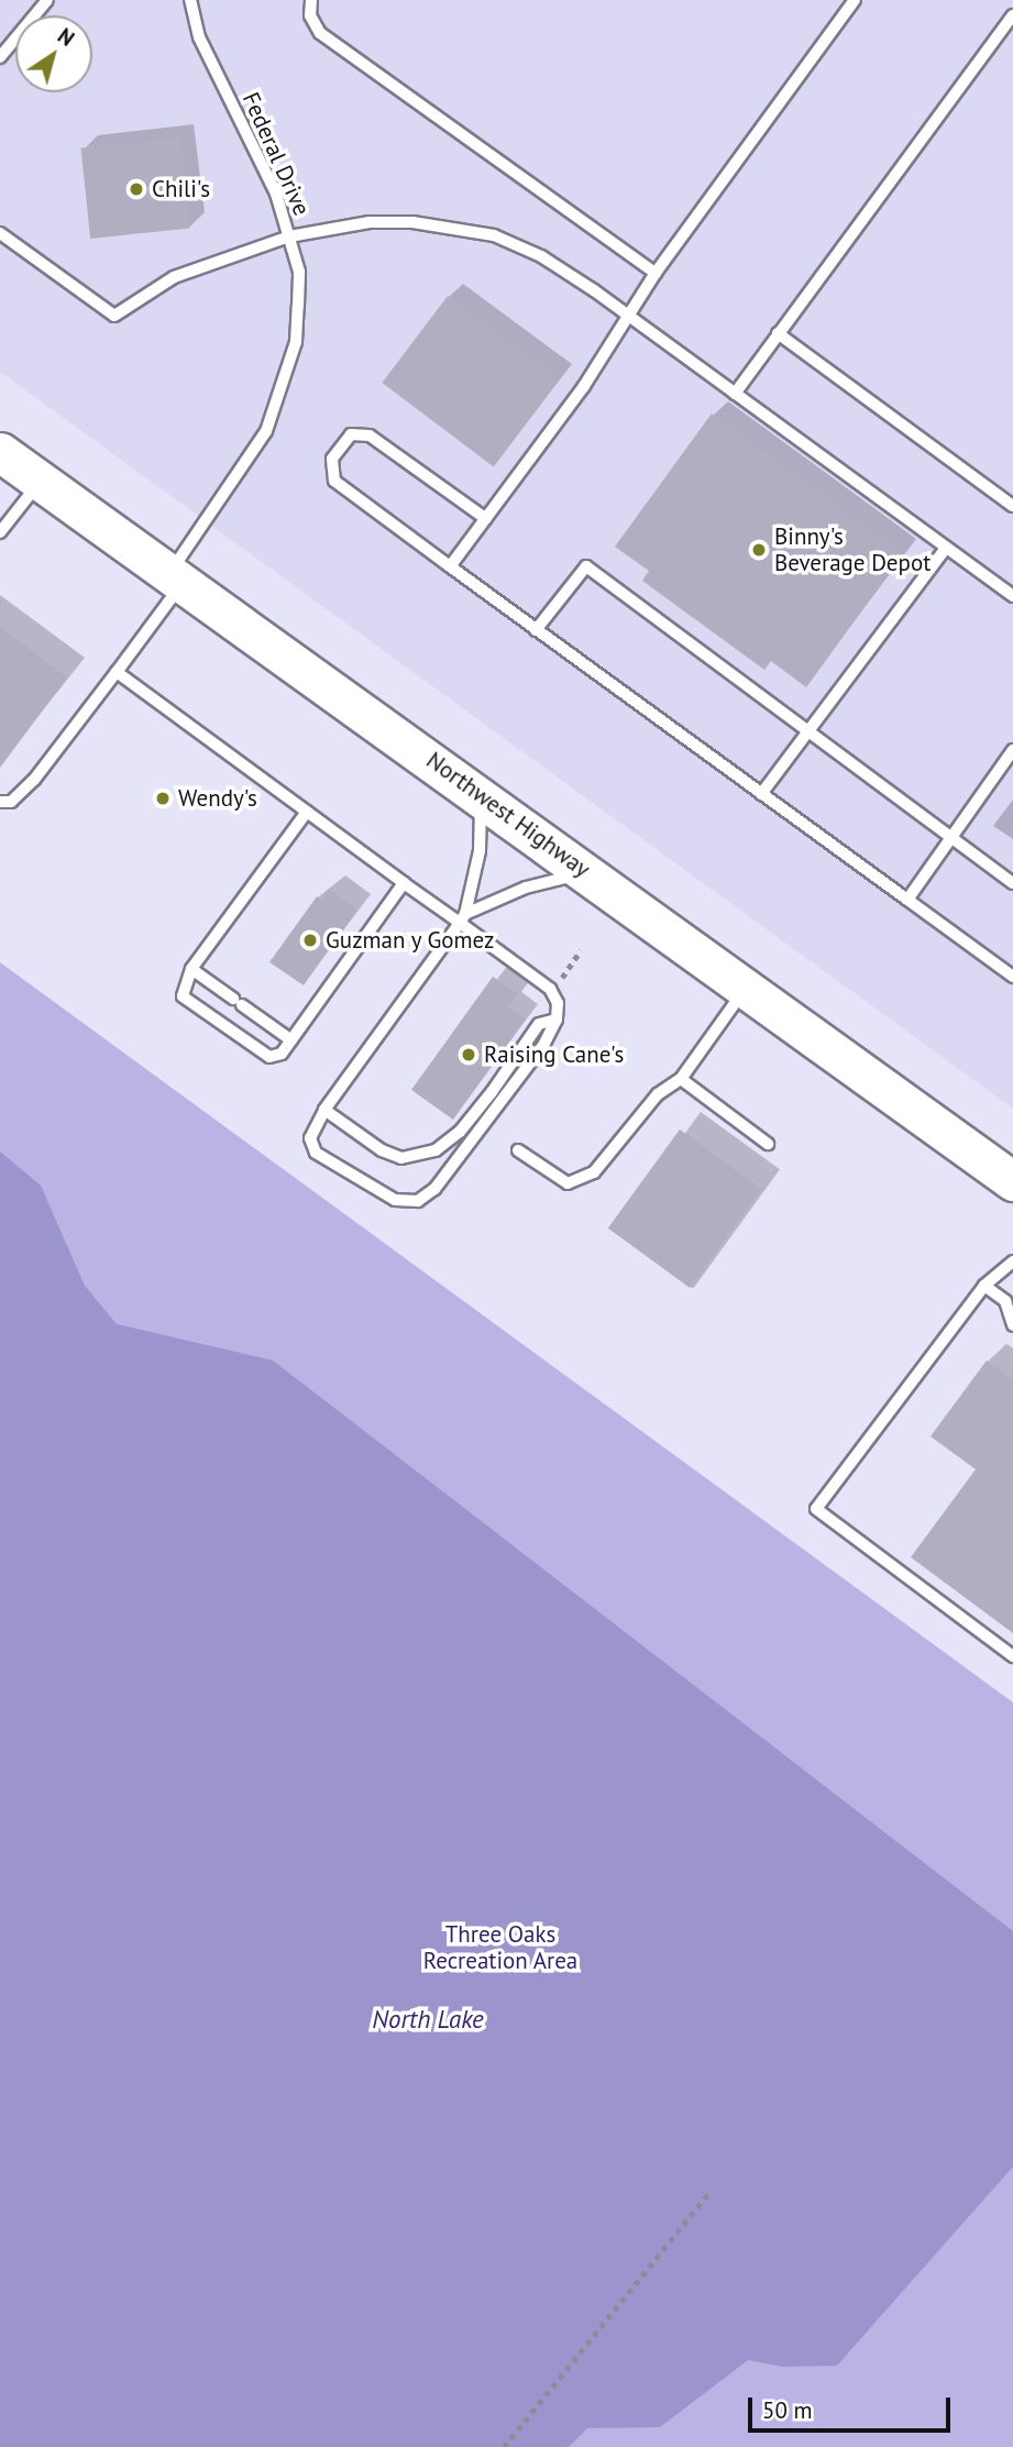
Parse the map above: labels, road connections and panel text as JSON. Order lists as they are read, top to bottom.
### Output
{
  "streets": {
    "main road": ["Northwest Highway"],
    "lane": ["Federal Drive"]
  },
  "crossings": [
    ["Federal Drive", "Northwest Highway"]
  ],
  "water": ["North Lake"],
  "parks": ["Three Oaks Recreation Area"],
  "places": [
    "Chili's",
    "Binny's Beverage Depot",
    "Wendy's",
    "Guzman y Gomez",
    "Raising Cane's"
  ],
  "scale_bar": "50 m",
  "north": "top right"
}
